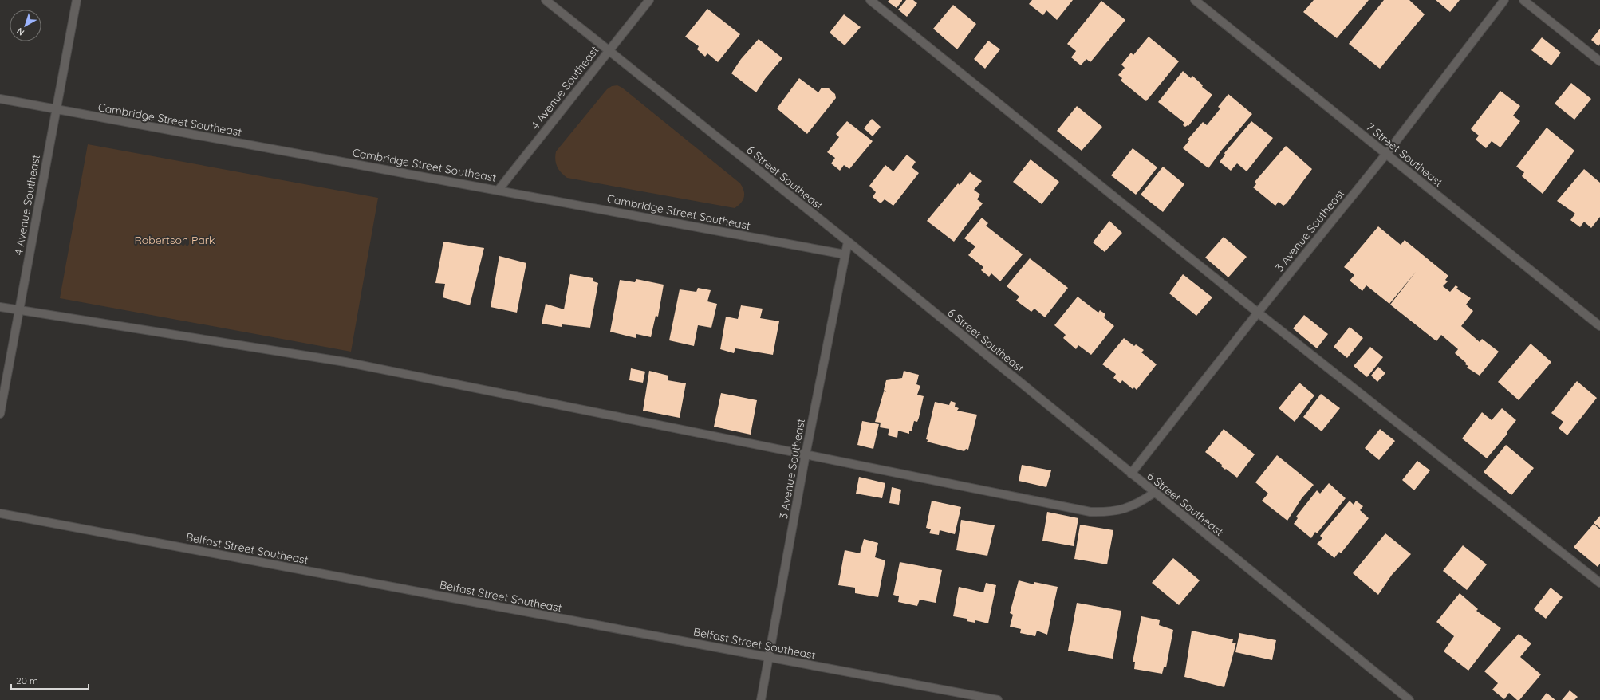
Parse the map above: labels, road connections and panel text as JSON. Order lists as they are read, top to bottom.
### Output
{
  "streets": {
    "street": [
      "4 Avenue Southeast",
      "Cambridge Street Southeast",
      "7 Street Southeast",
      "6 Street Southeast",
      "3 Avenue Southeast",
      "Belfast Street Southeast"
    ]
  },
  "crossings": [
    ["4 Avenue Southeast", "Cambridge Street Southeast"],
    ["4 Avenue Southeast", "6 Street Southeast"],
    ["Cambridge Street Southeast", "3 Avenue Southeast"],
    ["7 Street Southeast", "3 Avenue Southeast"],
    ["6 Street Southeast", "3 Avenue Southeast"],
    ["3 Avenue Southeast", "Belfast Street Southeast"]
  ],
  "parks": ["Robertson Park"],
  "scale_bar": "20 m",
  "north": "bottom left"
}
